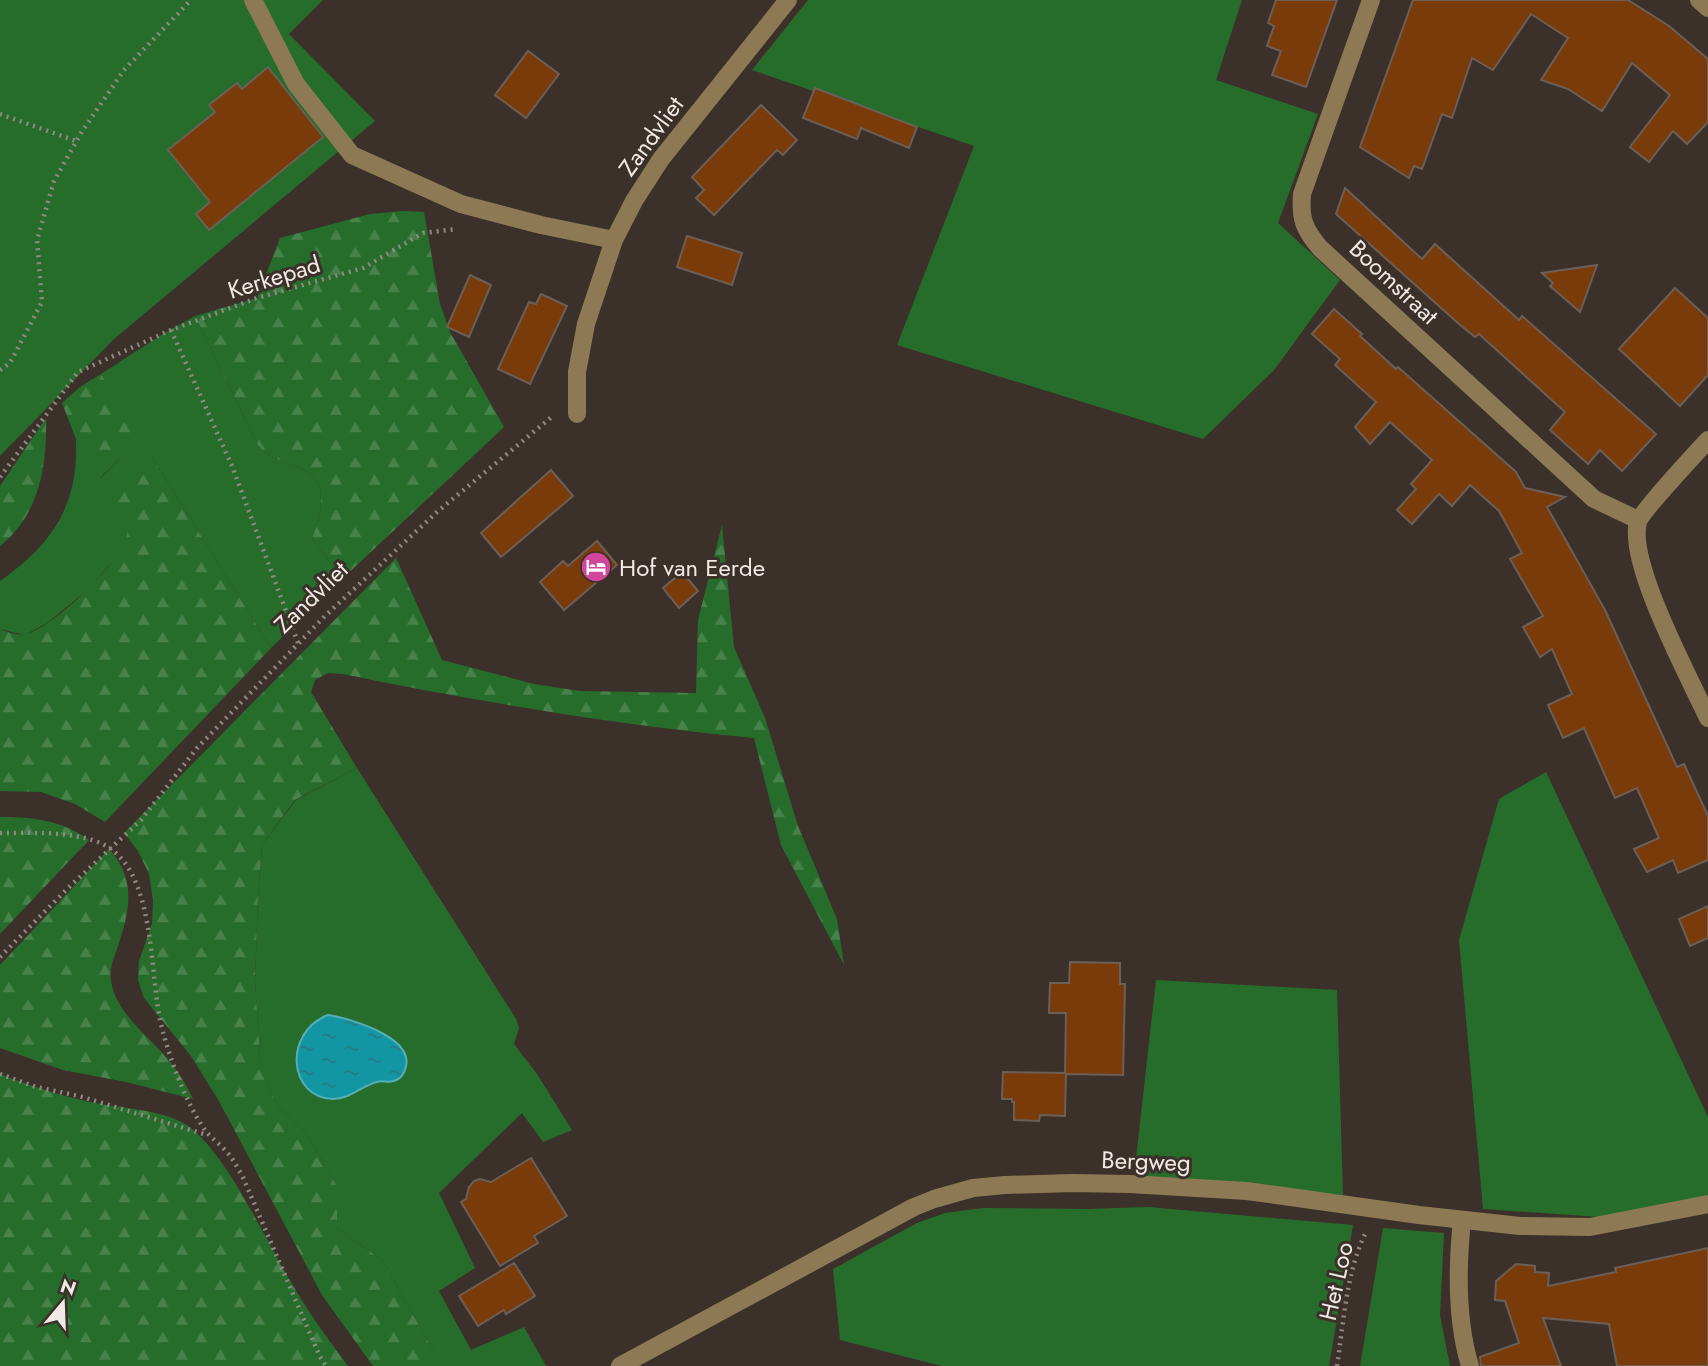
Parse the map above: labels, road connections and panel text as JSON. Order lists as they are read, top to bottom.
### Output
{
  "streets": {
    "street": ["Zandvliet", "Boomstraat", "Bergweg"],
    "path": ["Kerkepad", "Het Loo"]
  },
  "crossings": [
    ["Bergweg", "Het Loo"]
  ],
  "places": {
    "hotel": ["Hof van Eerde"]
  },
  "north": "top"
}
